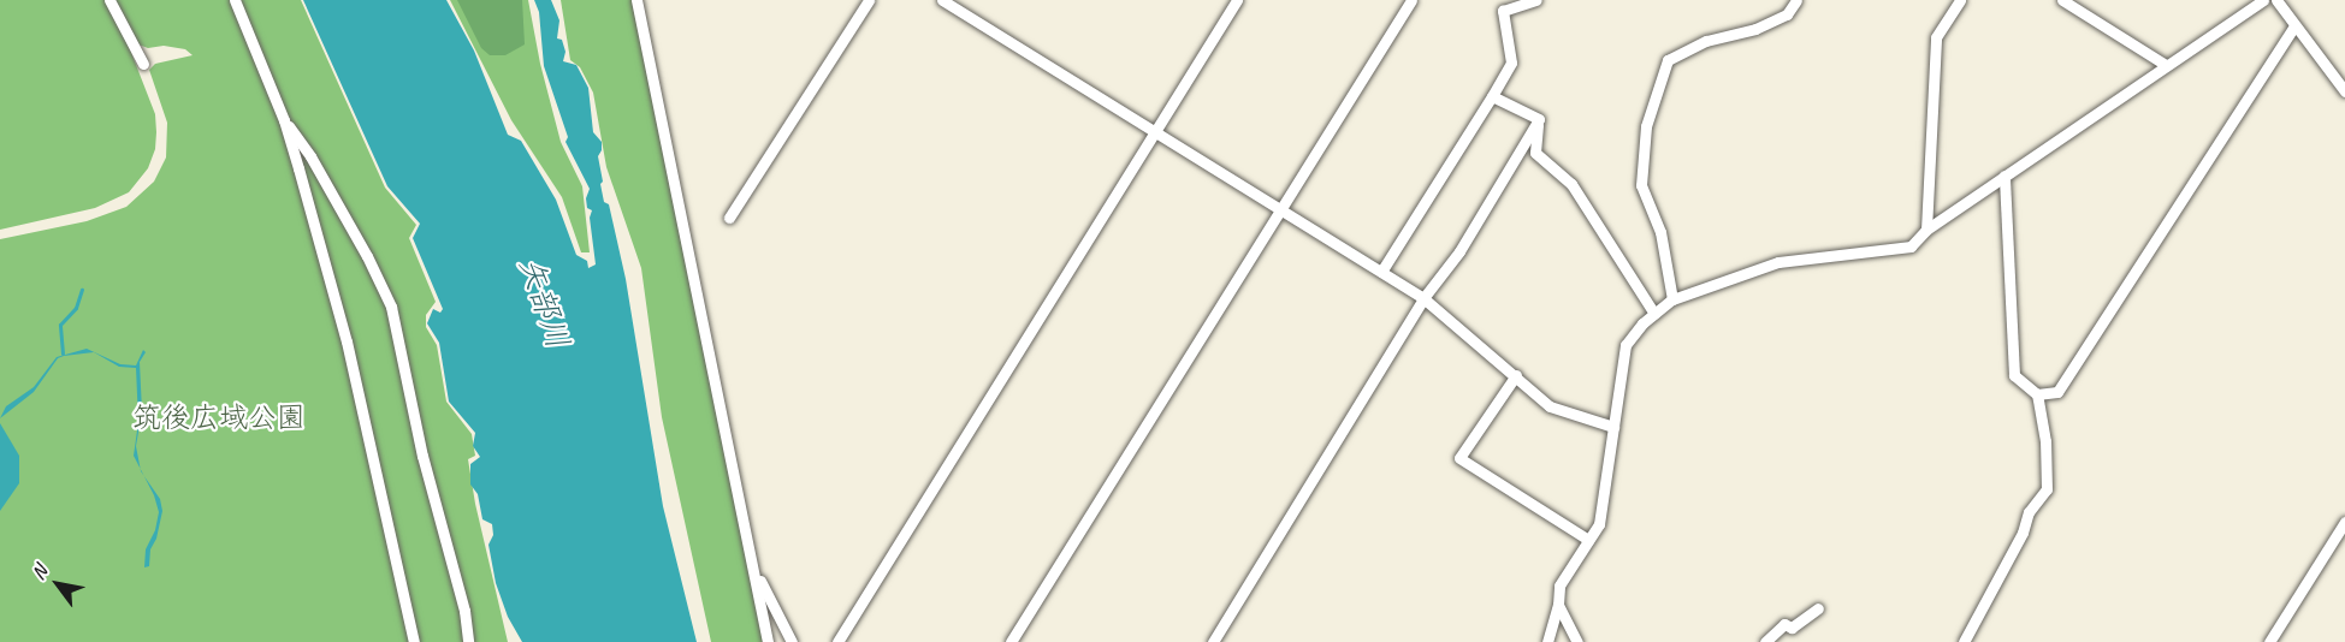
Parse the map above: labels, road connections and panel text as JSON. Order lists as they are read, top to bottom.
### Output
{
  "water": ["矢部川"],
  "parks": ["筑後広域公園"],
  "north": "top left"
}
